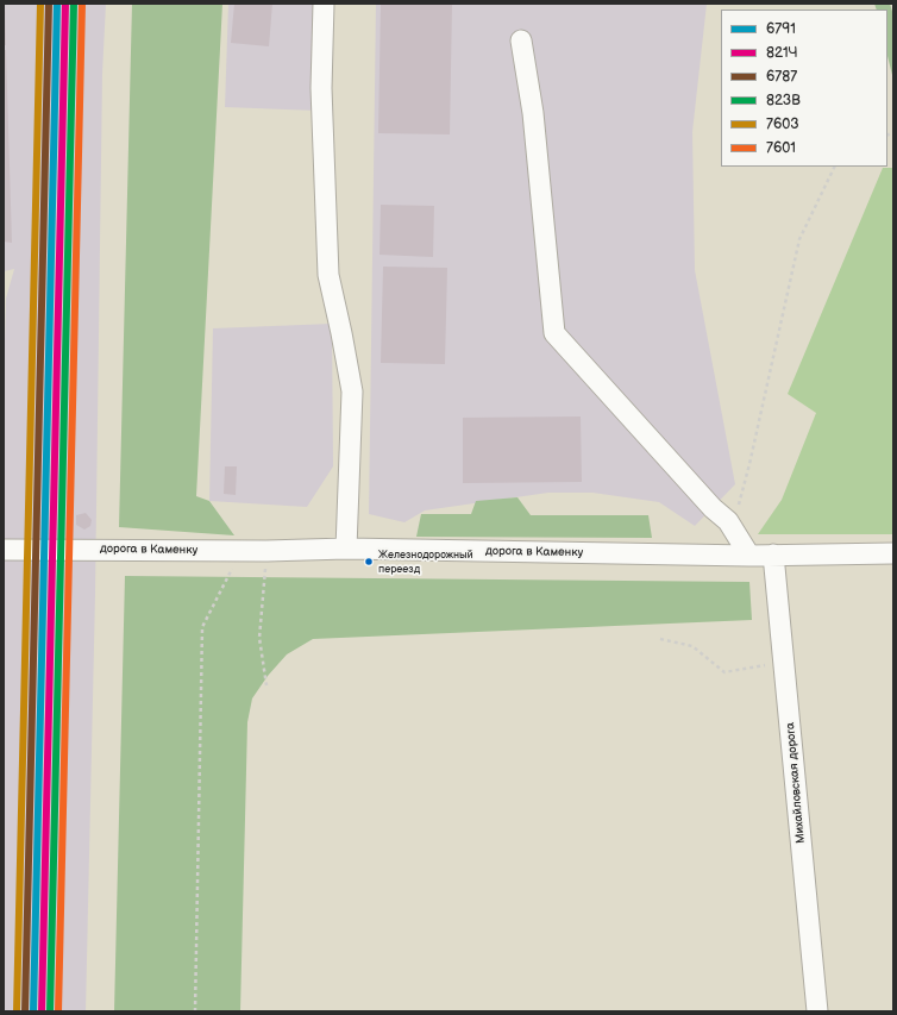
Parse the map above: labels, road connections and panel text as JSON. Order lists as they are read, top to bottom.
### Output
{
  "streets": {
    "street": ["дорога в Каменку", "Михайловская дорога"]
  },
  "crossings": [
    ["дорога в Каменку", "Михайловская дорога"]
  ],
  "places": ["Железнодорожный переезд"],
  "lines": [
    "transit line 6791",
    "transit line 821Ч",
    "transit line 6787",
    "transit line 823В",
    "transit line 7603",
    "transit line 7601"
  ],
  "legend": [
    "6791",
    "821Ч",
    "6787",
    "823В",
    "7603",
    "7601"
  ]
}
